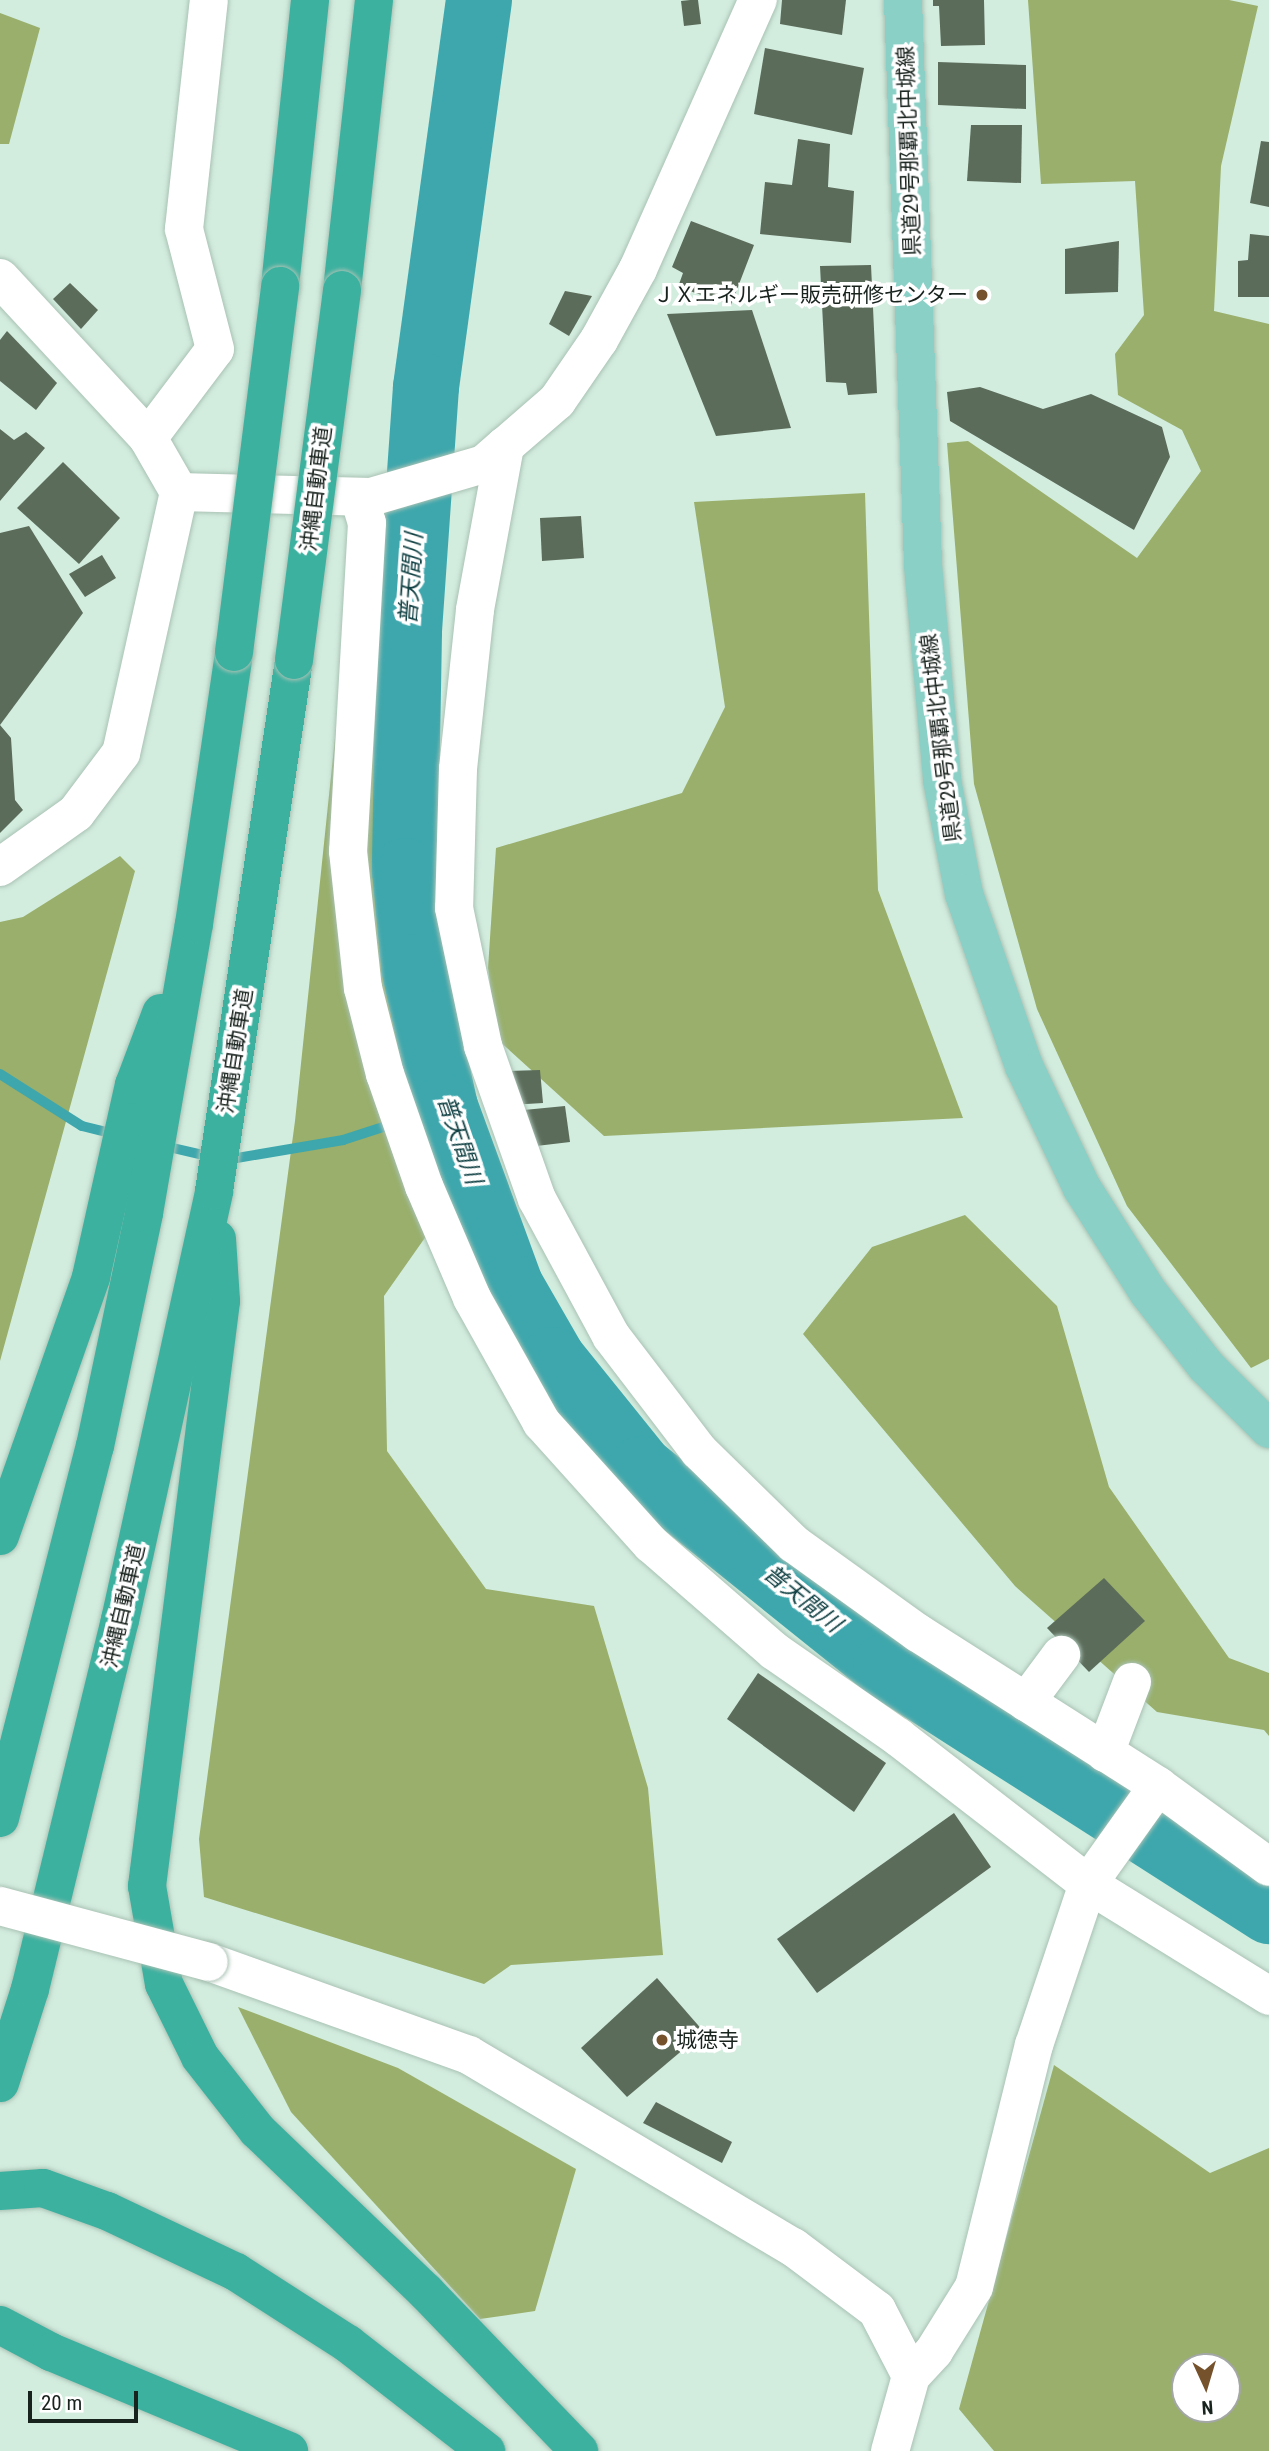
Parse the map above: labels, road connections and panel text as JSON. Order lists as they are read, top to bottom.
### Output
{
  "streets": {
    "highway": ["沖縄自動車道"],
    "main road": ["県道29号那覇北中城線"]
  },
  "water": ["普天間川"],
  "places": ["ＪＸエネルギー販売研修センター", "城徳寺"],
  "scale_bar": "20 m",
  "north": "bottom"
}
